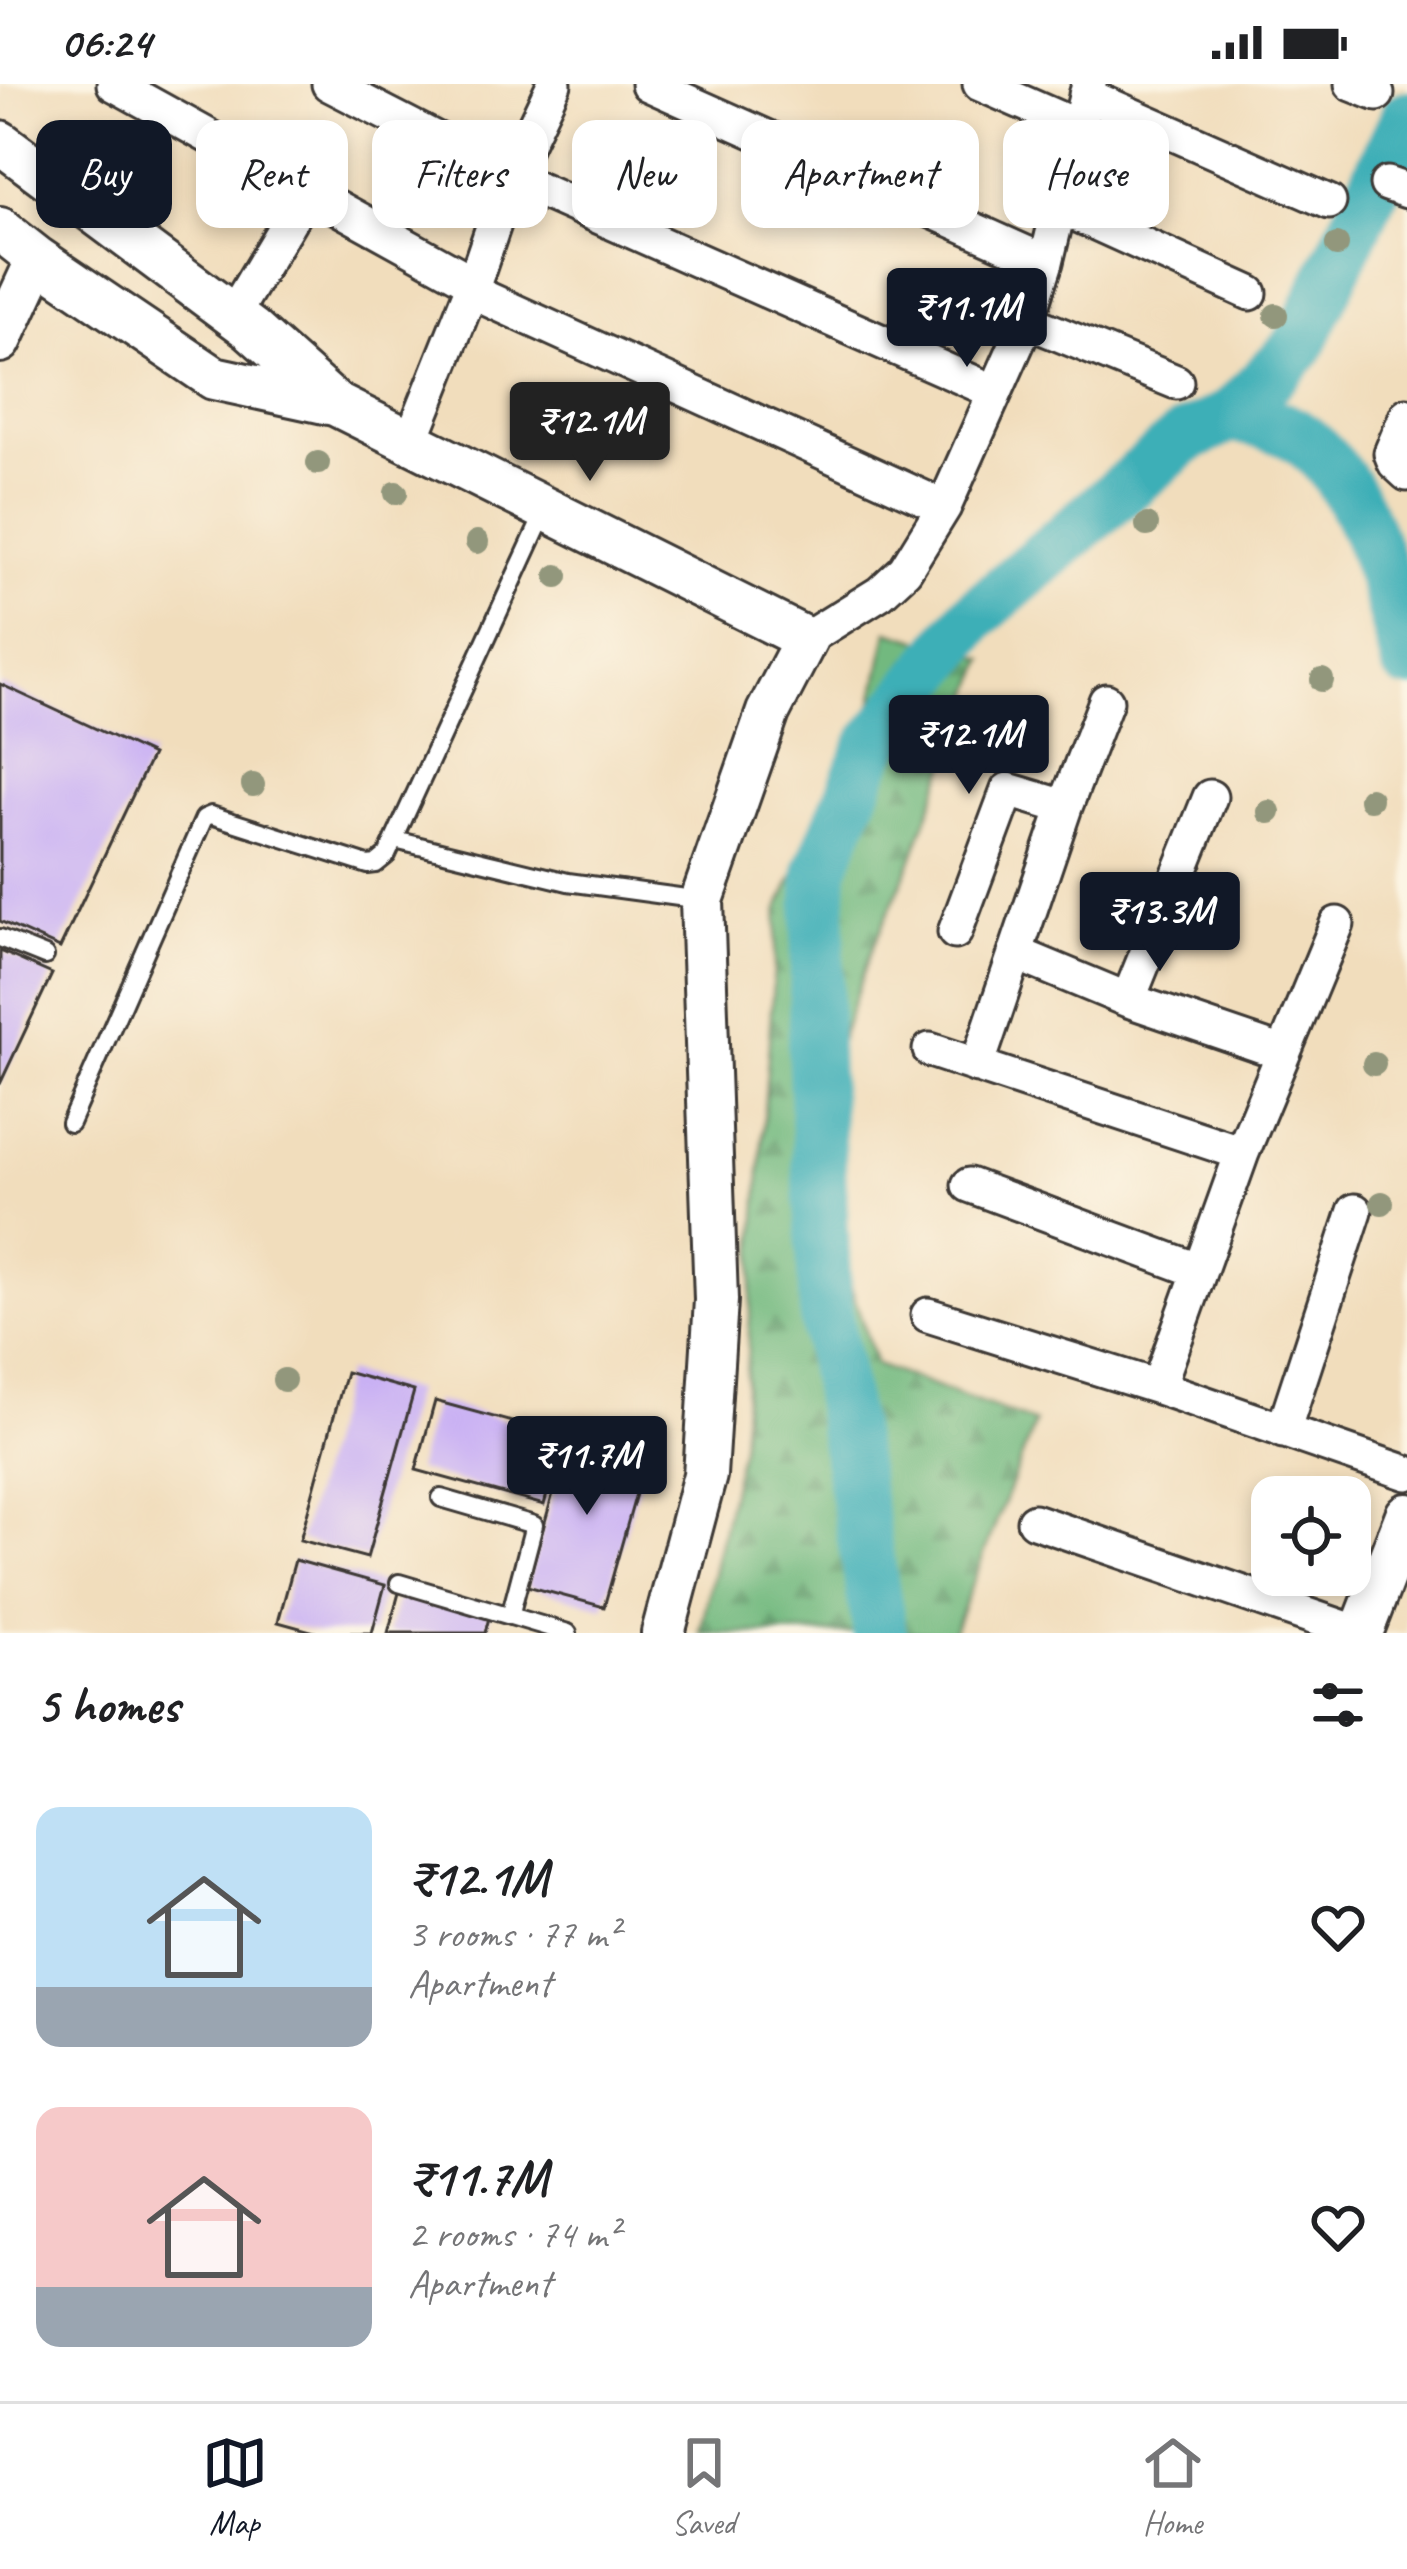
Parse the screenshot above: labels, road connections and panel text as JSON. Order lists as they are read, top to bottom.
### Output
{
  "page": {
    "status": "06:24",
    "chip": [
      "Buy",
      "Rent",
      "Filters",
      "New",
      "Apartment",
      "House"
    ],
    "price": [
      "₹11.1M",
      "₹12.1M",
      "₹12.1M",
      "₹13.3M",
      "₹11.7M"
    ],
    "heading": "5 homes",
    "list": [
      {
        "name": "₹12.1M",
        "note": "3 rooms · 77 m² · Apartment"
      },
      {
        "name": "₹11.7M",
        "note": "2 rooms · 74 m² · Apartment"
      }
    ],
    "tabs": ["Map", "Saved", "Home"]
  }
}
